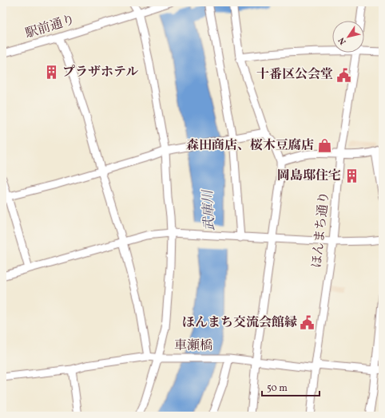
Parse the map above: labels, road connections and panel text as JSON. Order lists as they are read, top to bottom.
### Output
{
  "streets": {
    "street": ["駅前通り", "ほんまち通り", "車瀬橋"]
  },
  "crossings": [
    ["ほんまち通り", "車瀬橋"]
  ],
  "water": ["武庫川"],
  "places": {
    "building": ["プラザホテル", "岡島邸住宅"],
    "public building": ["十番区公会堂", "ほんまち交流会館縁"],
    "shop": ["森田商店、桜木豆腐店"]
  },
  "scale_bar": "50 m",
  "north": "bottom left"
}
